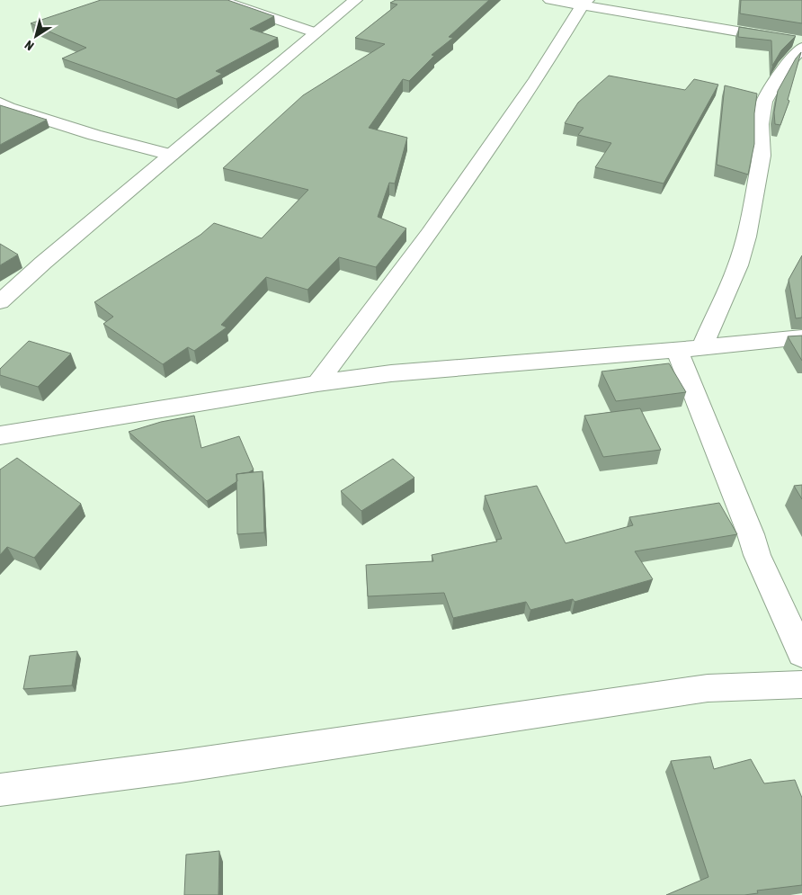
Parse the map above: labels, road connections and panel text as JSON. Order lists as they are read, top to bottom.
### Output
{
  "north": "bottom left"
}
